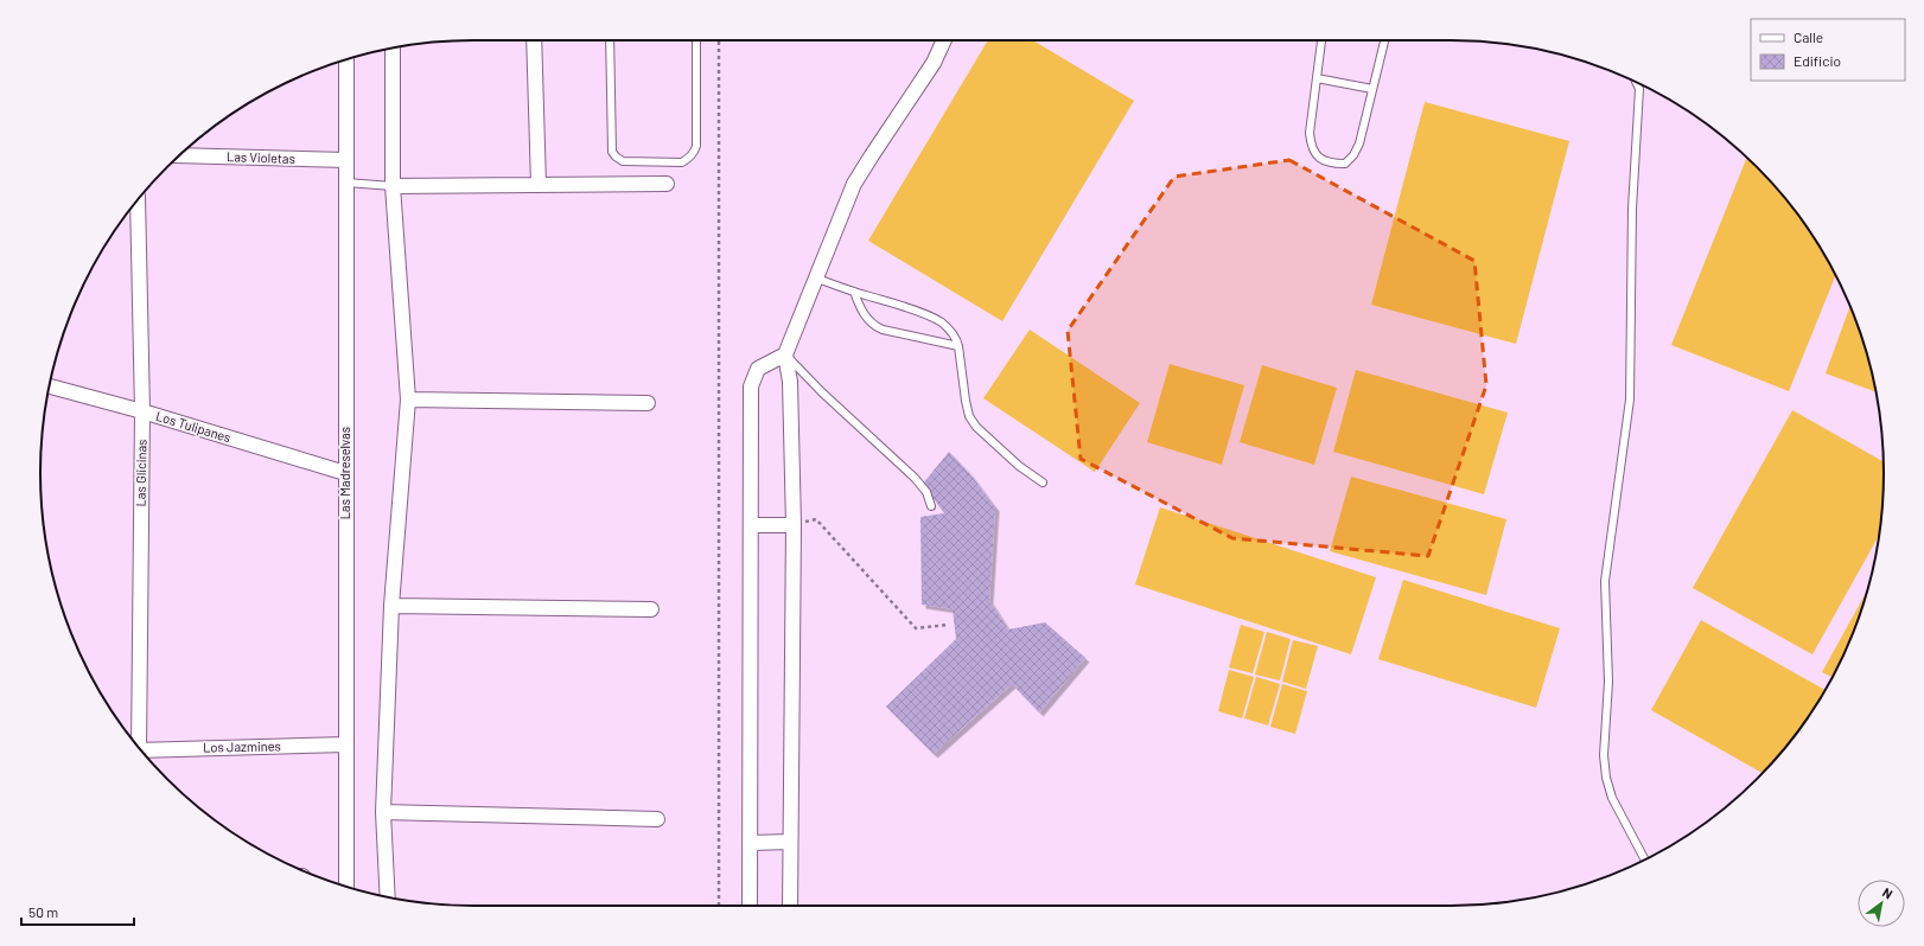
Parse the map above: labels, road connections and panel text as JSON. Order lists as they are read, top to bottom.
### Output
{
  "streets": {
    "street": [
      "Las Violetas",
      "Los Tulipanes",
      "Las Glicinas",
      "Las Madreselvas",
      "Los Jazmines"
    ]
  },
  "crossings": [
    ["Las Violetas", "Las Madreselvas"],
    ["Los Tulipanes", "Las Glicinas"],
    ["Los Tulipanes", "Las Madreselvas"],
    ["Las Madreselvas", "Los Jazmines"]
  ],
  "legend": ["Calle", "Edificio"],
  "scale_bar": "50 m",
  "north": "top right"
}
